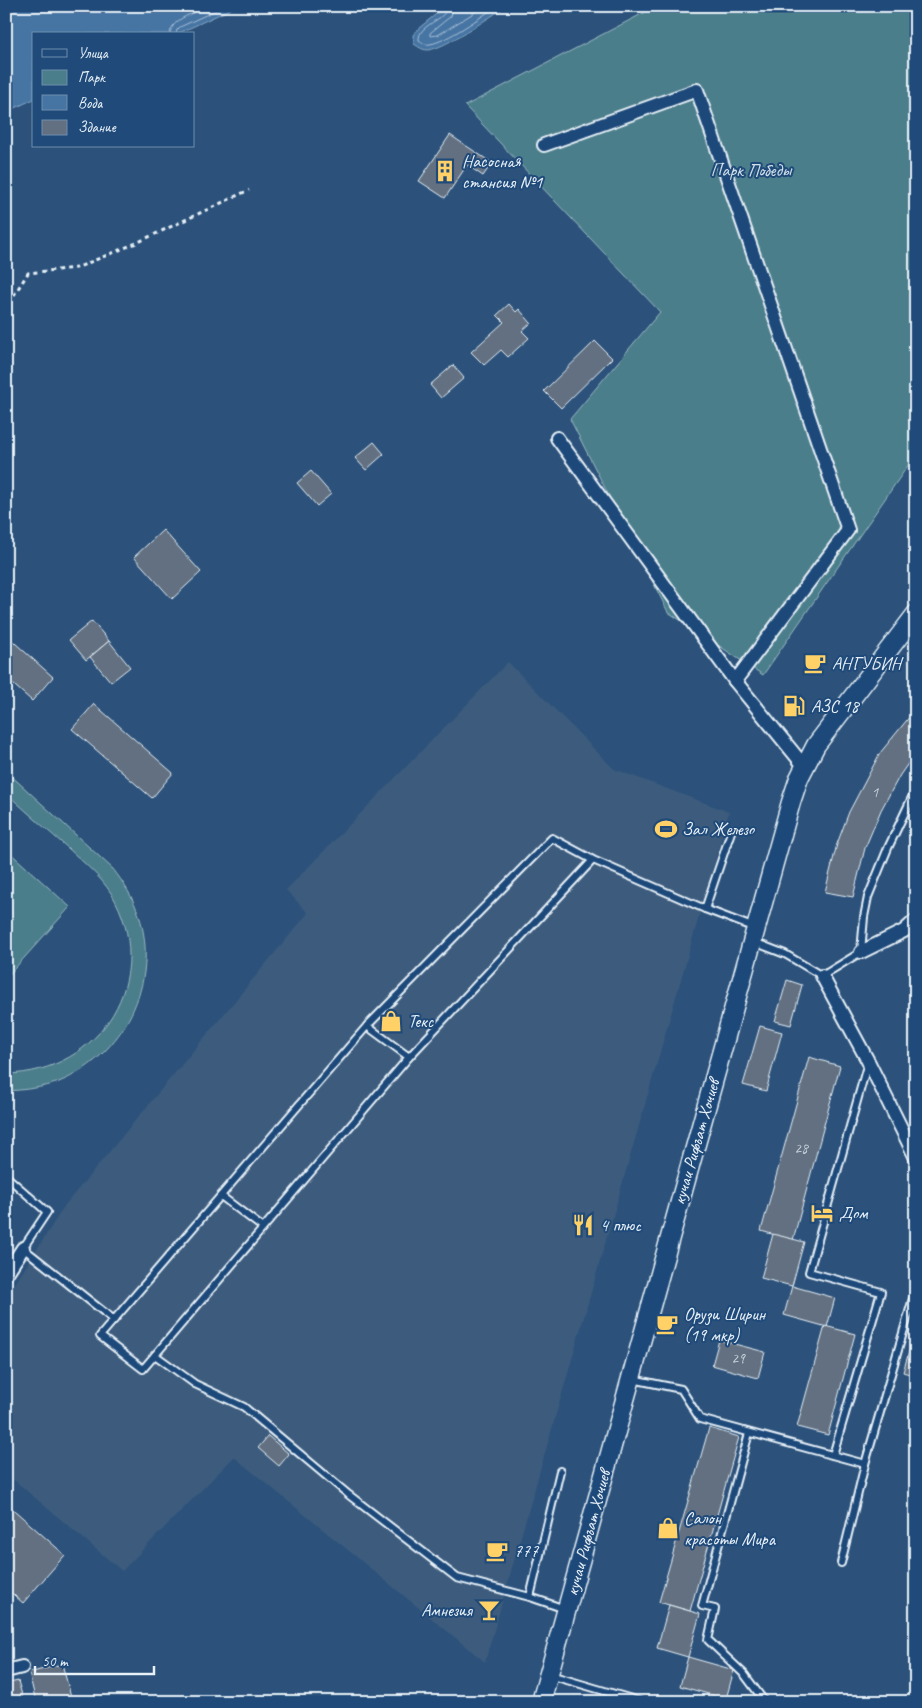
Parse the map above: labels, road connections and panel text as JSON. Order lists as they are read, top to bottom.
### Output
{
  "streets": {
    "main road": ["кучаи Рифъат Хочиев"]
  },
  "parks": ["Парк Победы"],
  "places": {
    "building": ["Насосная стансия №1"],
    "cafe": ["АНГУБИН", "Орузи Ширин (19 мкр)", "777"],
    "fuel station": ["АЗС 18"],
    "sports": ["Зал Железо"],
    "shop": ["Текс", "Салон красоты Мира"],
    "hotel": ["Дом"],
    "restaurant": ["4 плюс"],
    "bar": ["Амнезия"]
  },
  "house_numbers": ["1", "28", "29"],
  "legend": [
    "Улица",
    "Парк",
    "Вода",
    "Здание"
  ],
  "scale_bar": "50 m"
}
